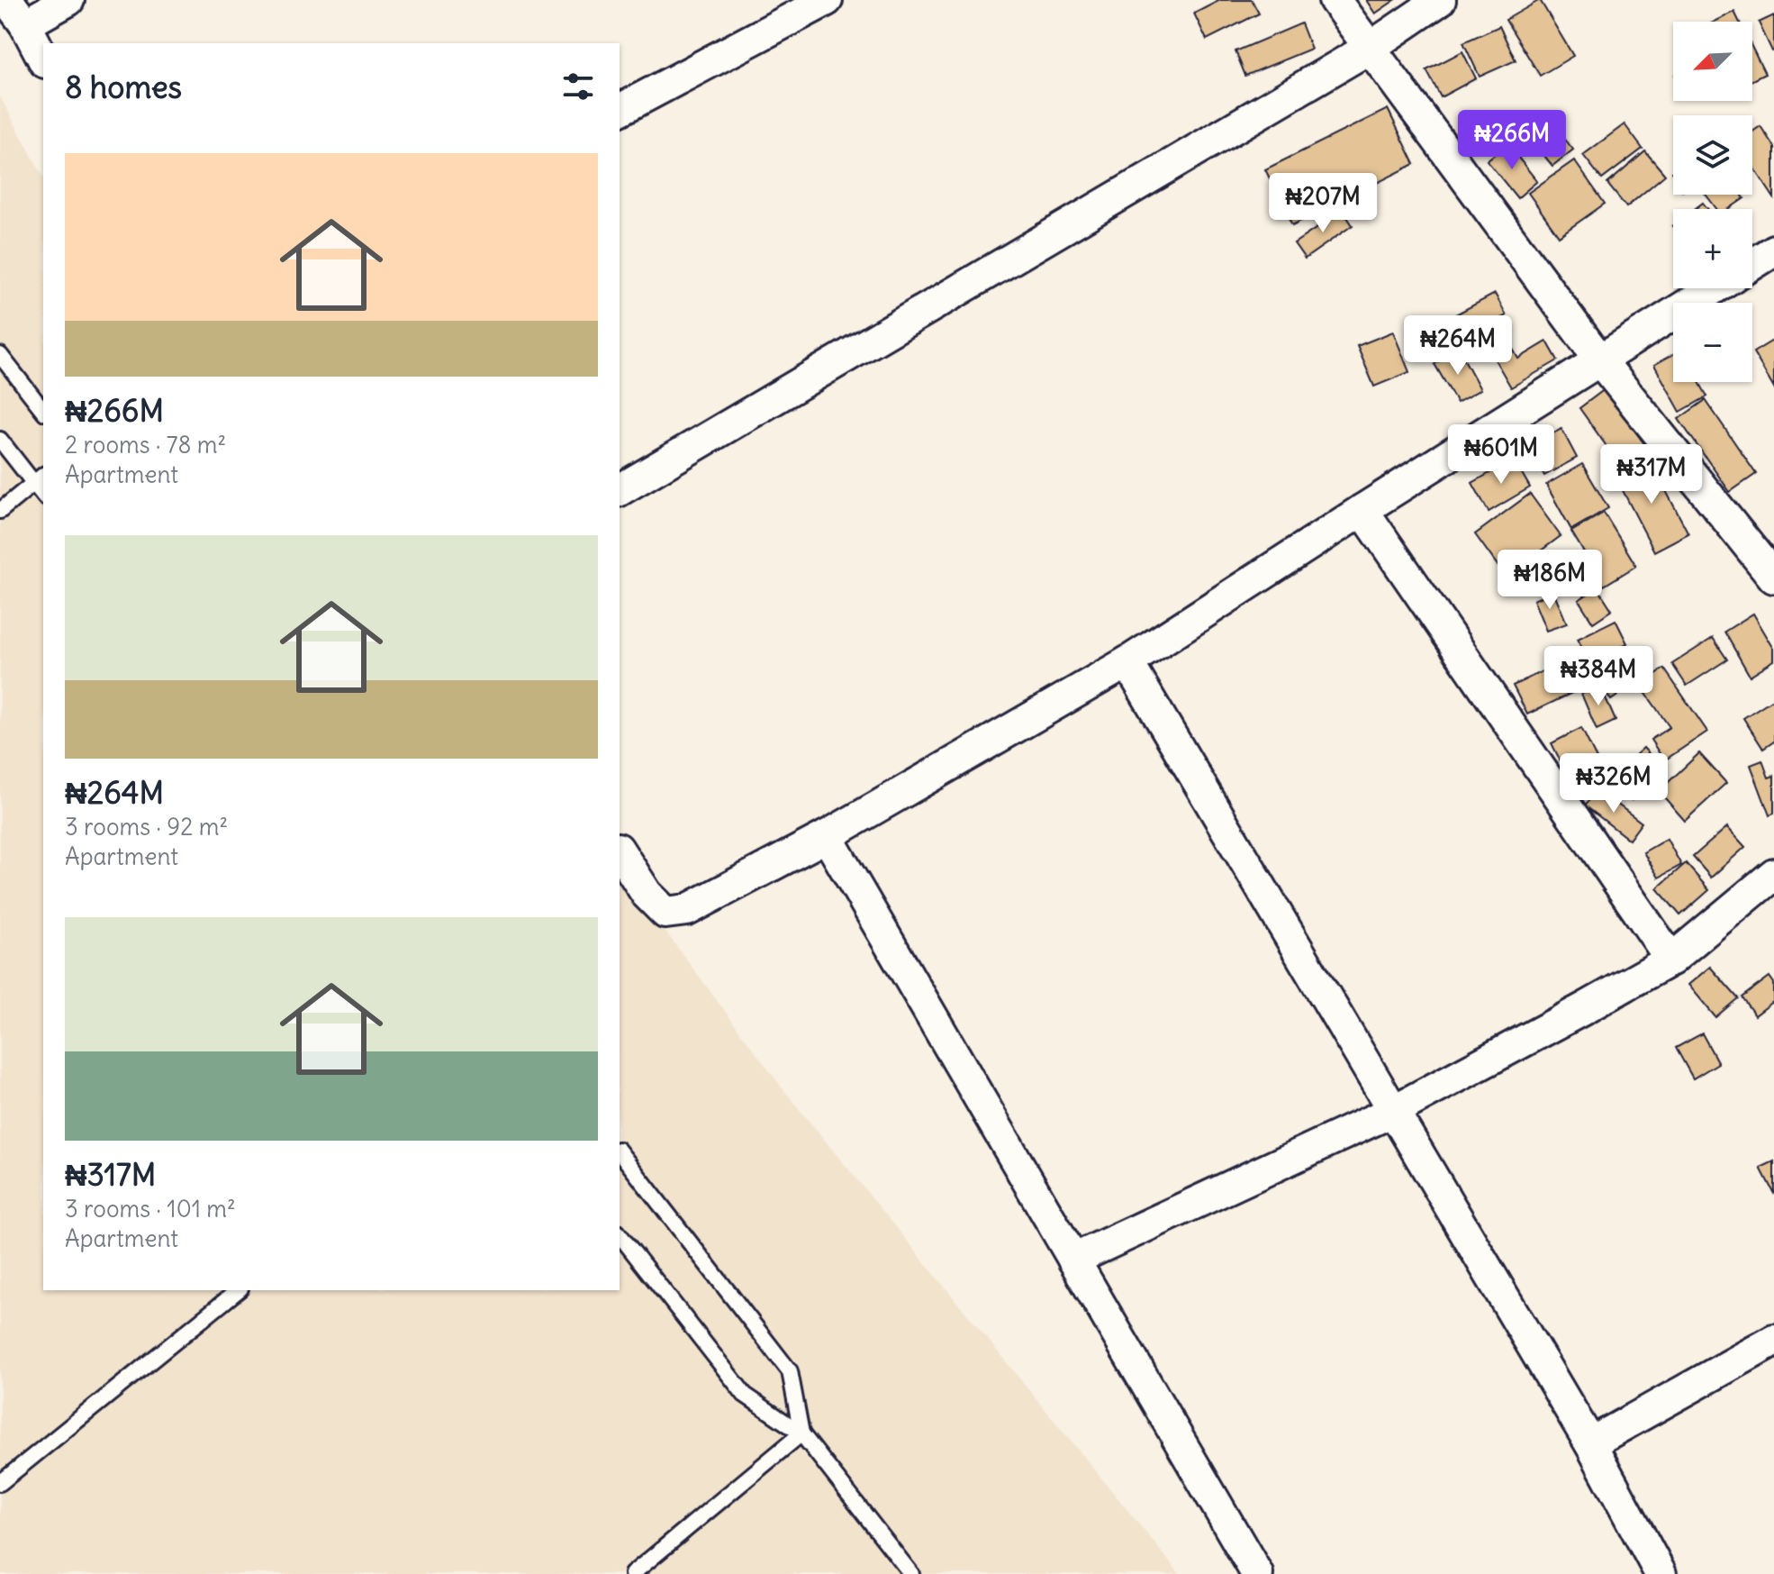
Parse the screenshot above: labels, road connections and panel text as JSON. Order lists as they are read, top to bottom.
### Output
{
  "north": "bottom left",
  "page": {
    "map_buttons": ["+", "−"],
    "heading": "8 homes",
    "price": [
      "₦266M",
      "₦207M",
      "₦264M",
      "₦601M",
      "₦317M",
      "₦186M",
      "₦384M",
      "₦326M"
    ],
    "list": [
      {
        "name": "₦266M",
        "note": "2 rooms · 78 m² · Apartment"
      },
      {
        "name": "₦264M",
        "note": "3 rooms · 92 m² · Apartment"
      },
      {
        "name": "₦317M",
        "note": "3 rooms · 101 m² · Apartment"
      }
    ]
  }
}
